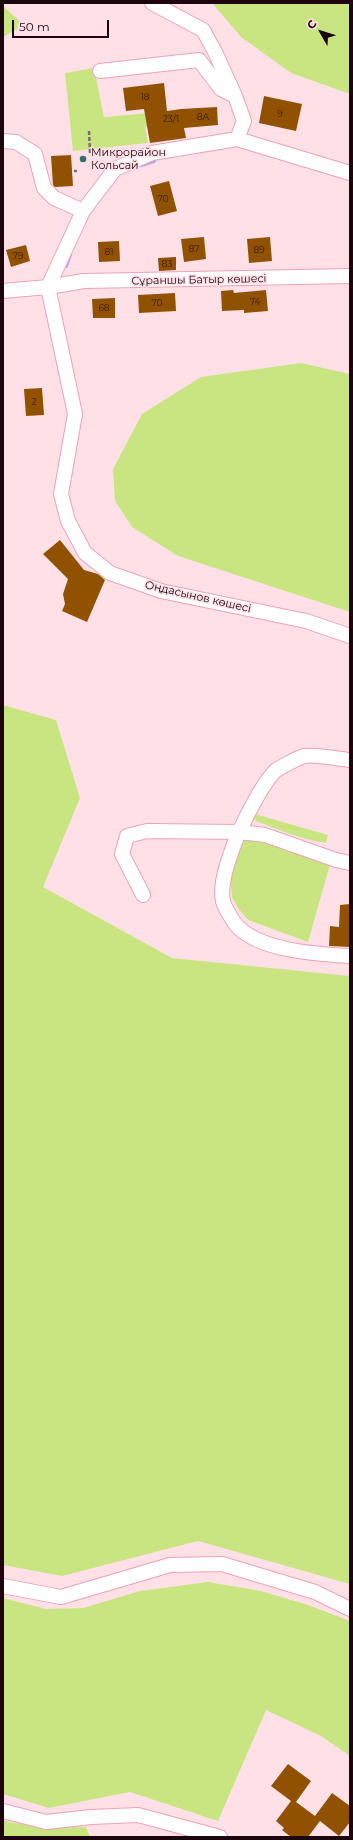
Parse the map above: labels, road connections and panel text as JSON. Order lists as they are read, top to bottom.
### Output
{
  "streets": {
    "street": ["Сұраншы Батыр көшесі", "Оңдасынов көшесі"]
  },
  "crossings": [
    ["Сұраншы Батыр көшесі", "Оңдасынов көшесі"]
  ],
  "places": ["Микрорайон Кольсай"],
  "house_numbers": [
    "18",
    "9",
    "8А",
    "23/1",
    "70",
    "87",
    "89",
    "81",
    "79",
    "83",
    "74",
    "70",
    "68",
    "2"
  ],
  "scale_bar": "50 m",
  "north": "top left"
}
